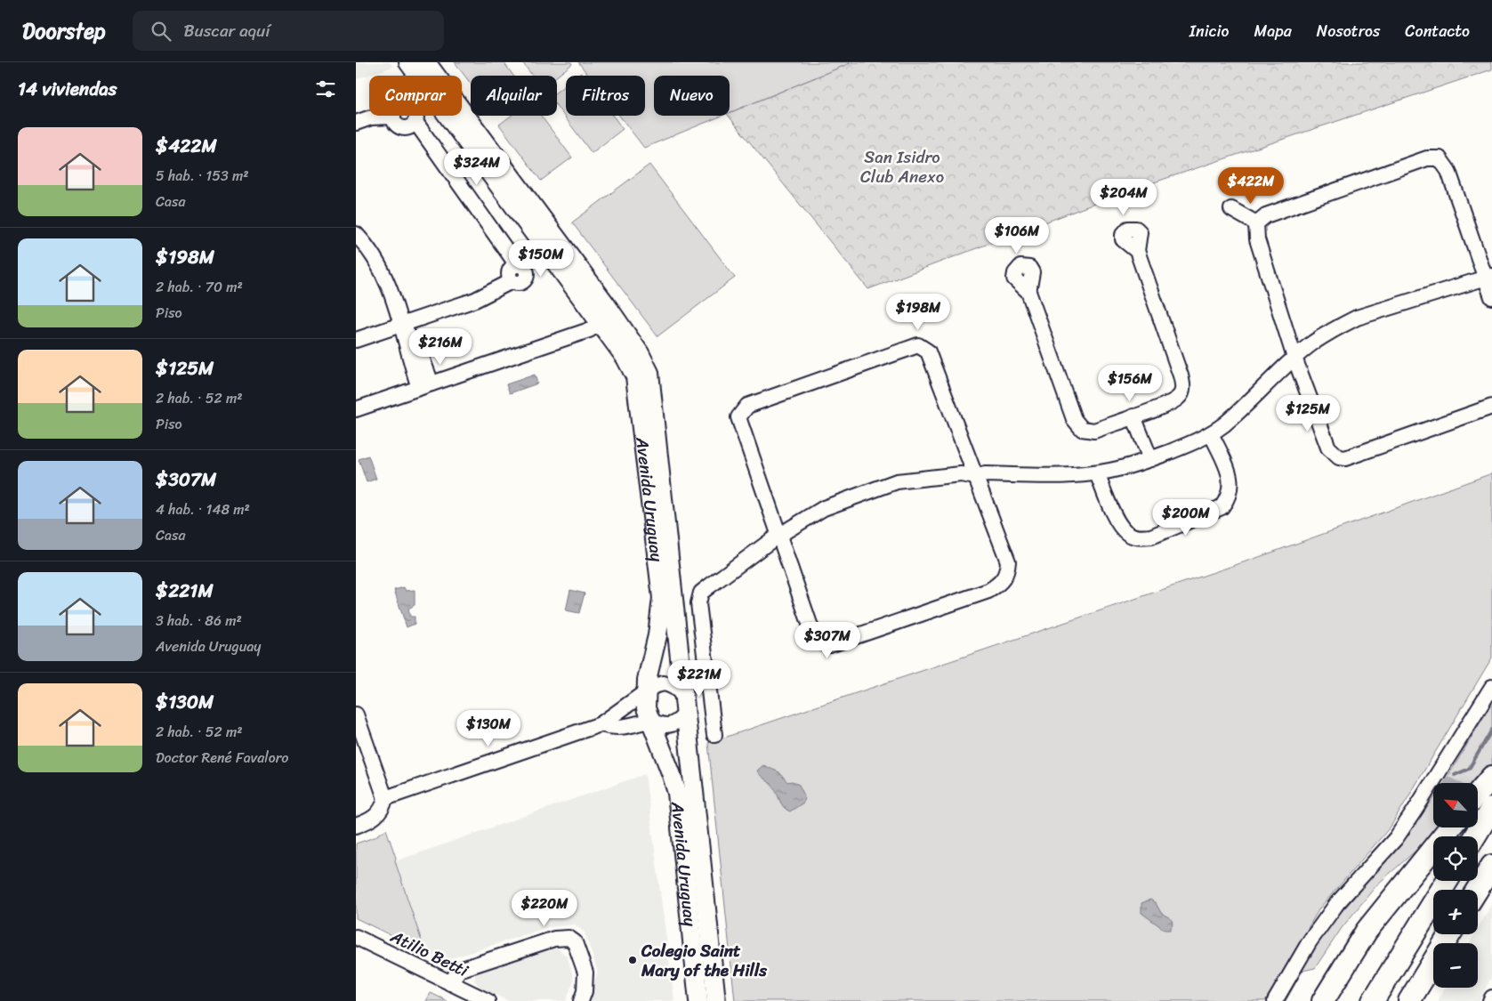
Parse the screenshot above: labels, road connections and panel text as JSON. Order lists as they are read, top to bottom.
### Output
{
  "streets": {
    "main road": ["Avenida Uruguay"],
    "street": ["Atilio Betti"]
  },
  "parks": ["San Isidro Club Anexo"],
  "places": ["Colegio Saint Mary of the Hills"],
  "north": "top left",
  "page": {
    "header": "Doorstep",
    "search": "Buscar aquí",
    "nav": [
      "Inicio",
      "Mapa",
      "Nosotros",
      "Contacto"
    ],
    "heading": "14 viviendas",
    "chip": [
      "Comprar",
      "Alquilar",
      "Filtros",
      "Nuevo"
    ],
    "list": [
      {
        "name": "$422M",
        "note": "5 hab. · 153 m² · Casa"
      },
      {
        "name": "$198M",
        "note": "2 hab. · 70 m² · Piso"
      },
      {
        "name": "$125M",
        "note": "2 hab. · 52 m² · Piso"
      },
      {
        "name": "$307M",
        "note": "4 hab. · 148 m² · Casa"
      },
      {
        "name": "$221M",
        "note": "3 hab. · 86 m² · Avenida Uruguay"
      },
      {
        "name": "$130M",
        "note": "2 hab. · 52 m² · Doctor René Favaloro"
      }
    ],
    "price": [
      "$324M",
      "$422M",
      "$204M",
      "$106M",
      "$150M",
      "$198M",
      "$216M",
      "$156M",
      "$125M",
      "$200M",
      "$307M",
      "$221M",
      "$130M",
      "$220M"
    ],
    "map_buttons": ["+", "−"]
  }
}
